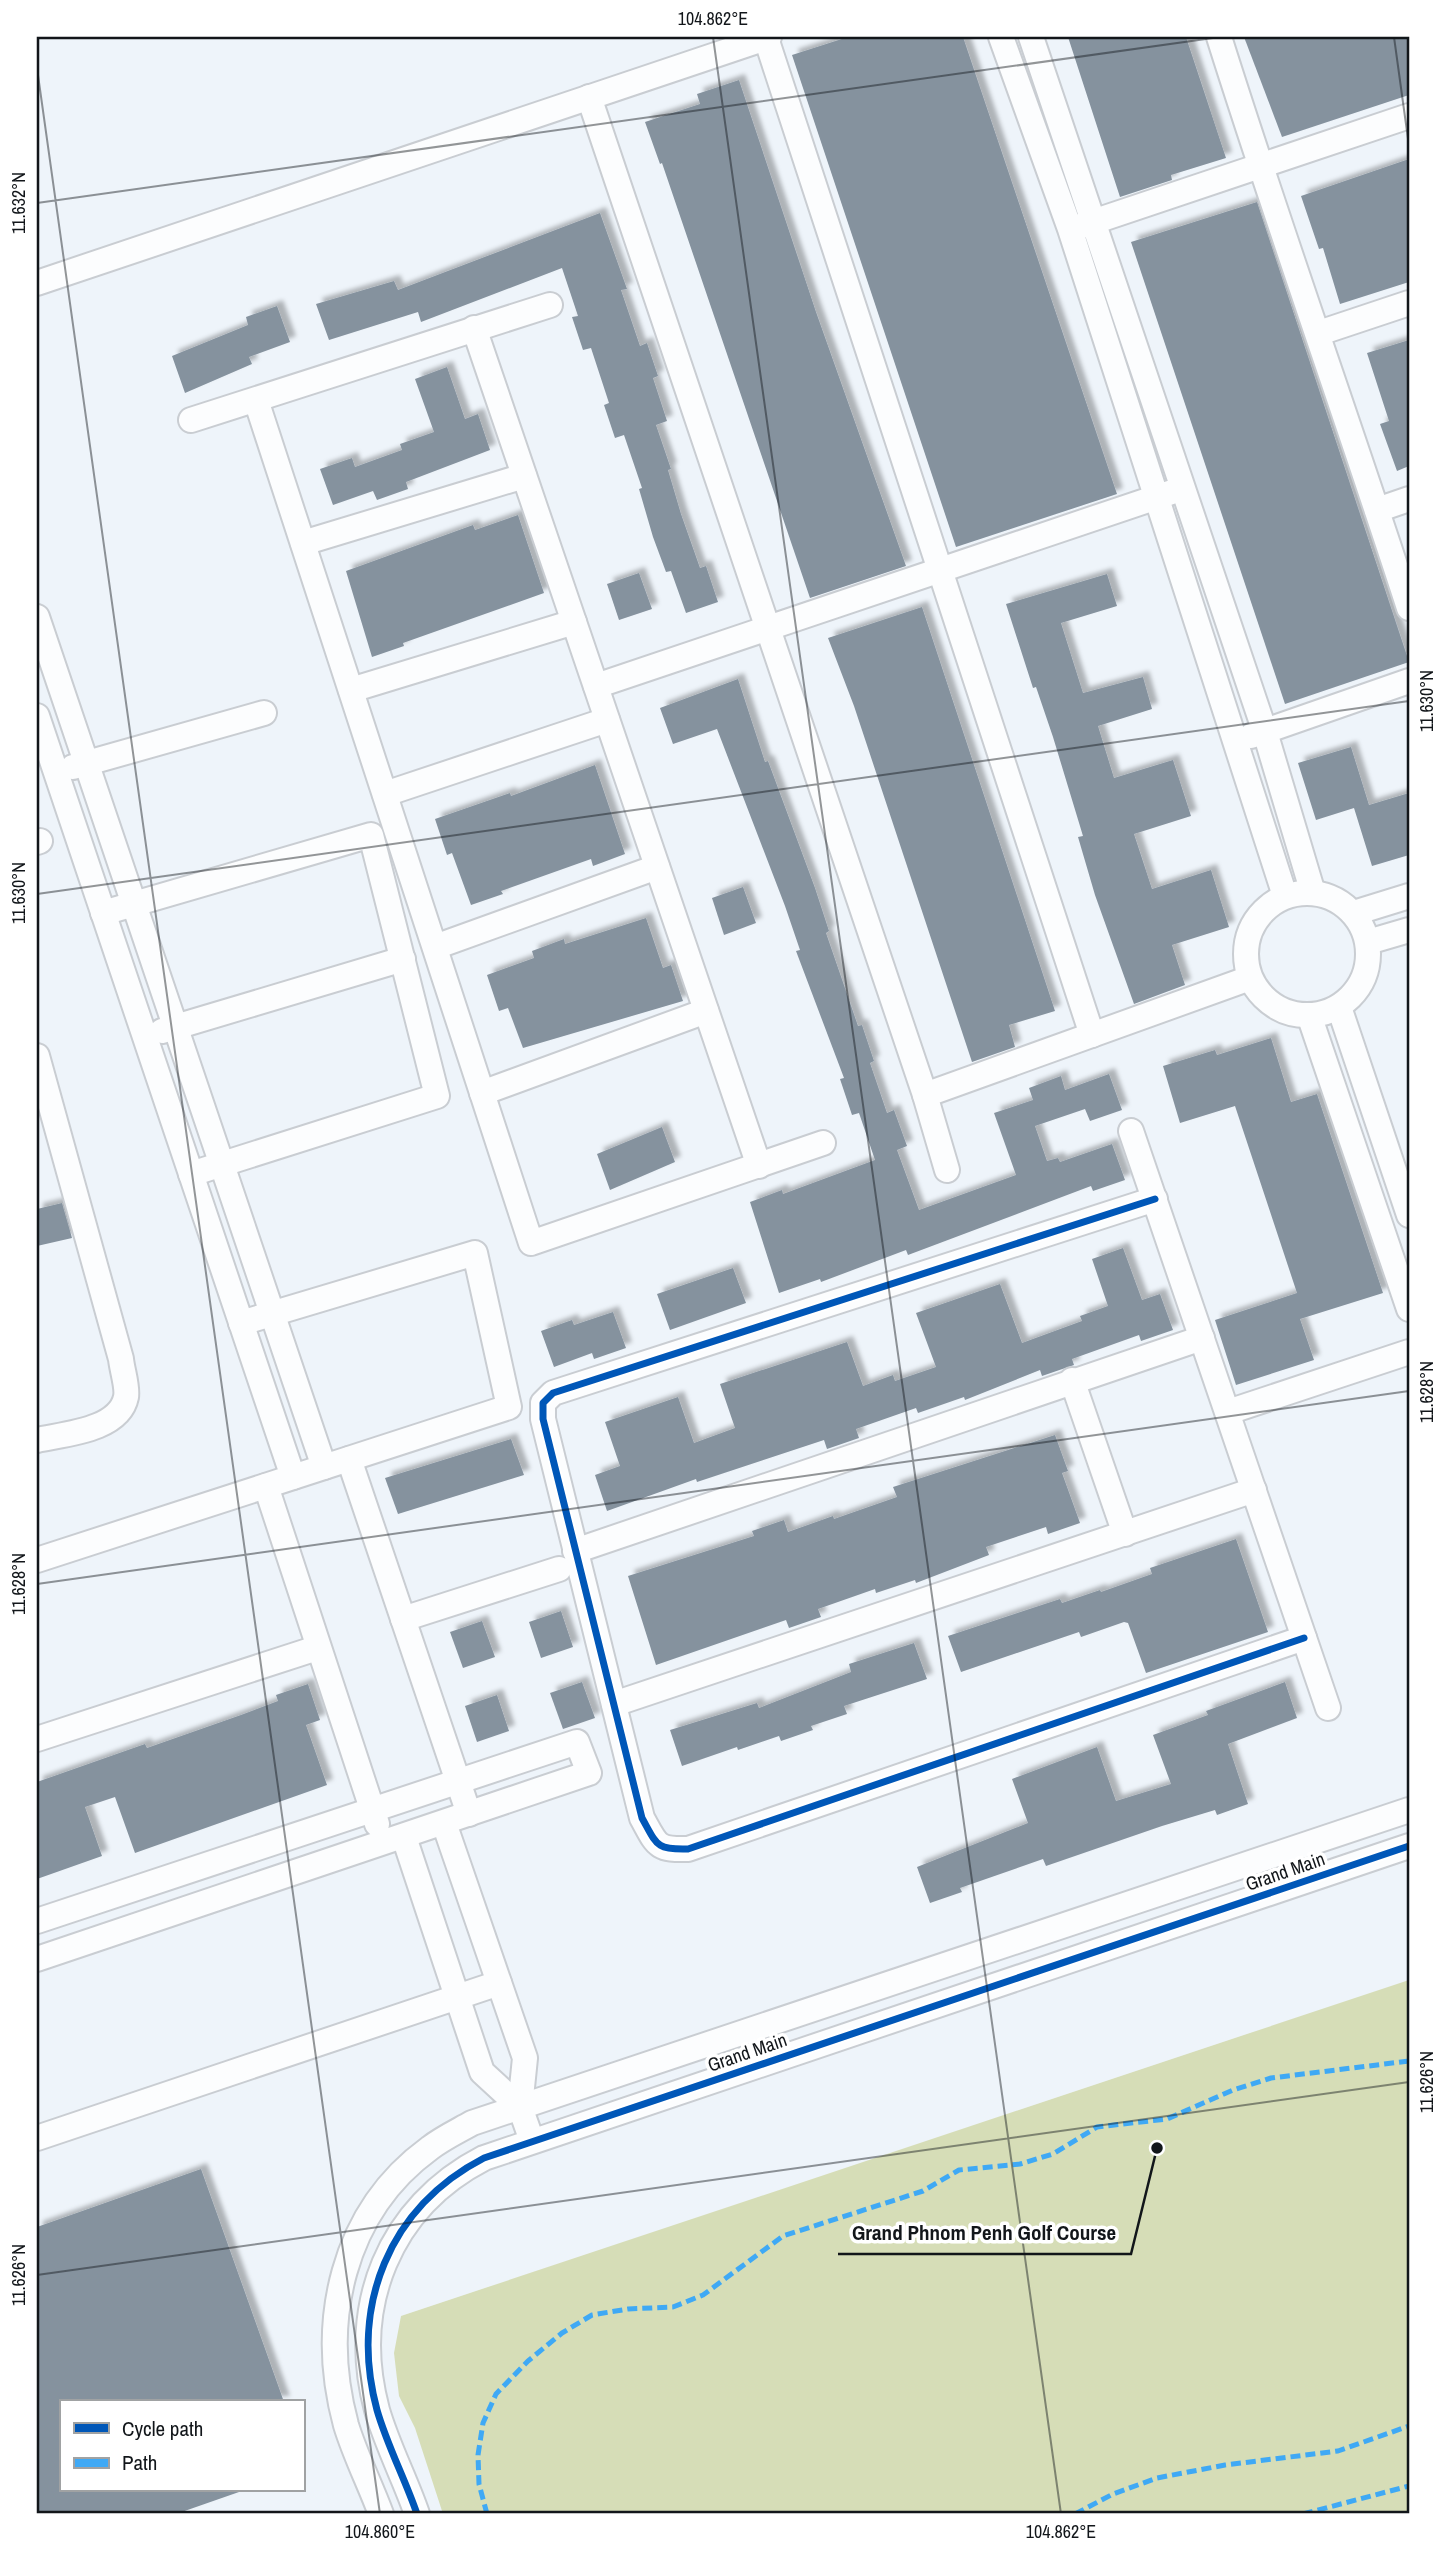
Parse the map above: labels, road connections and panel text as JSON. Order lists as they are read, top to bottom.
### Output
{
  "streets": {
    "street": ["Grand Main"]
  },
  "places": ["Grand Phnom Penh Golf Course"],
  "legend": ["Cycle path", "Path"],
  "coordinates": [
    "104.862°E",
    "11.632°N",
    "11.630°N",
    "11.628°N",
    "11.626°N",
    "104.860°E"
  ]
}
